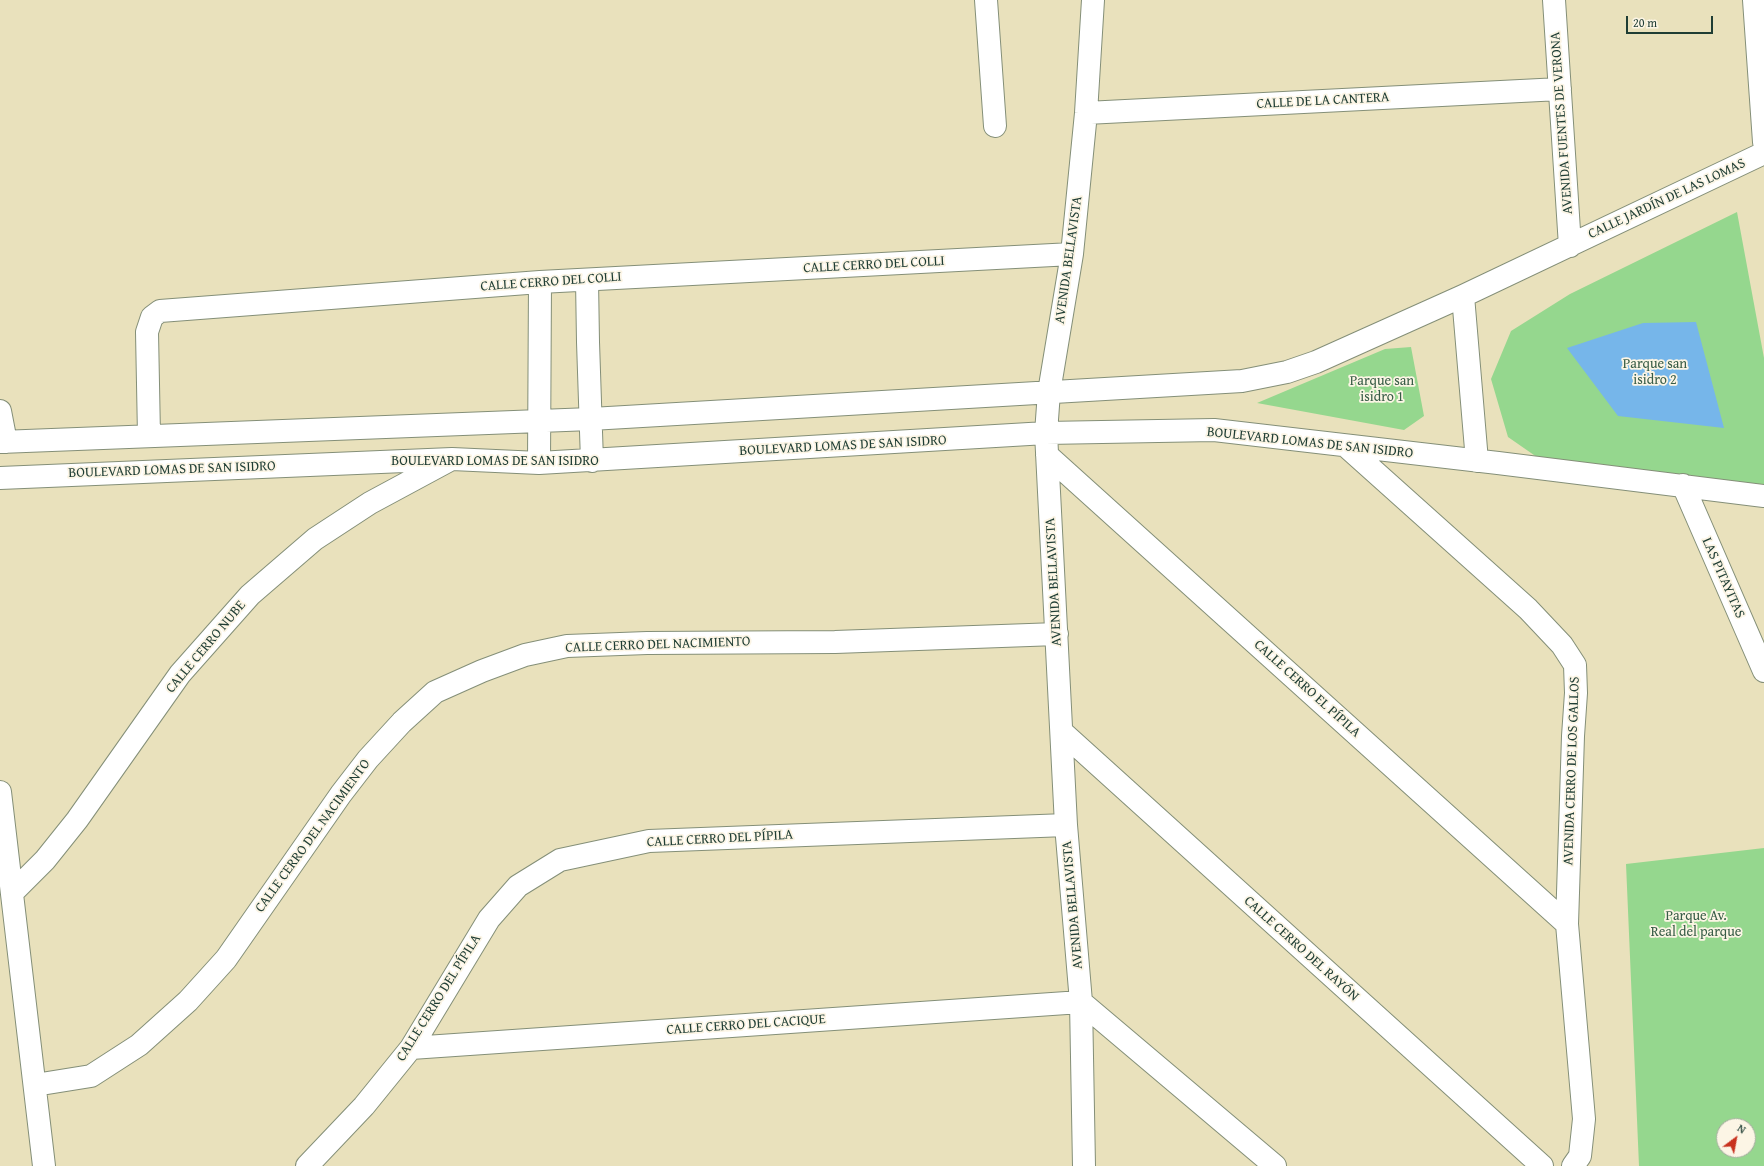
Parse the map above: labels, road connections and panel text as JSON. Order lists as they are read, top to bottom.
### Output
{
  "streets": {
    "street": [
      "CALLE DE LA CANTERA",
      "AVENIDA FUENTES DE VERONA",
      "CALLE JARDÍN DE LAS LOMAS",
      "AVENIDA BELLAVISTA",
      "CALLE CERRO DEL COLLI",
      "BOULEVARD LOMAS DE SAN ISIDRO",
      "LAS PITAYITAS",
      "CALLE CERRO DEL NACIMIENTO",
      "CALLE CERRO NUBE",
      "CALLE CERRO EL PÍPILA",
      "AVENIDA CERRO DE LOS GALLOS",
      "CALLE CERRO DEL PÍPILA",
      "CALLE CERRO DEL RAYÓN",
      "CALLE CERRO DEL CACIQUE"
    ]
  },
  "crossings": [
    ["CALLE DE LA CANTERA", "AVENIDA FUENTES DE VERONA"],
    ["CALLE DE LA CANTERA", "AVENIDA BELLAVISTA"],
    ["AVENIDA FUENTES DE VERONA", "CALLE JARDÍN DE LAS LOMAS"],
    ["AVENIDA BELLAVISTA", "CALLE CERRO DEL COLLI"],
    ["AVENIDA BELLAVISTA", "BOULEVARD LOMAS DE SAN ISIDRO"],
    ["AVENIDA BELLAVISTA", "CALLE CERRO DEL NACIMIENTO"],
    ["AVENIDA BELLAVISTA", "CALLE CERRO EL PÍPILA"],
    ["AVENIDA BELLAVISTA", "CALLE CERRO DEL PÍPILA"],
    ["AVENIDA BELLAVISTA", "CALLE CERRO DEL RAYÓN"],
    ["AVENIDA BELLAVISTA", "CALLE CERRO DEL CACIQUE"],
    ["BOULEVARD LOMAS DE SAN ISIDRO", "LAS PITAYITAS"],
    ["BOULEVARD LOMAS DE SAN ISIDRO", "CALLE CERRO NUBE"],
    ["BOULEVARD LOMAS DE SAN ISIDRO", "AVENIDA CERRO DE LOS GALLOS"],
    ["CALLE CERRO EL PÍPILA", "AVENIDA CERRO DE LOS GALLOS"],
    ["CALLE CERRO DEL PÍPILA", "CALLE CERRO DEL CACIQUE"]
  ],
  "parks": ["Parque san isidro 2", "Parque san isidro 1", "Parque Av. Real del parque"],
  "scale_bar": "20 m",
  "north": "top right"
}
